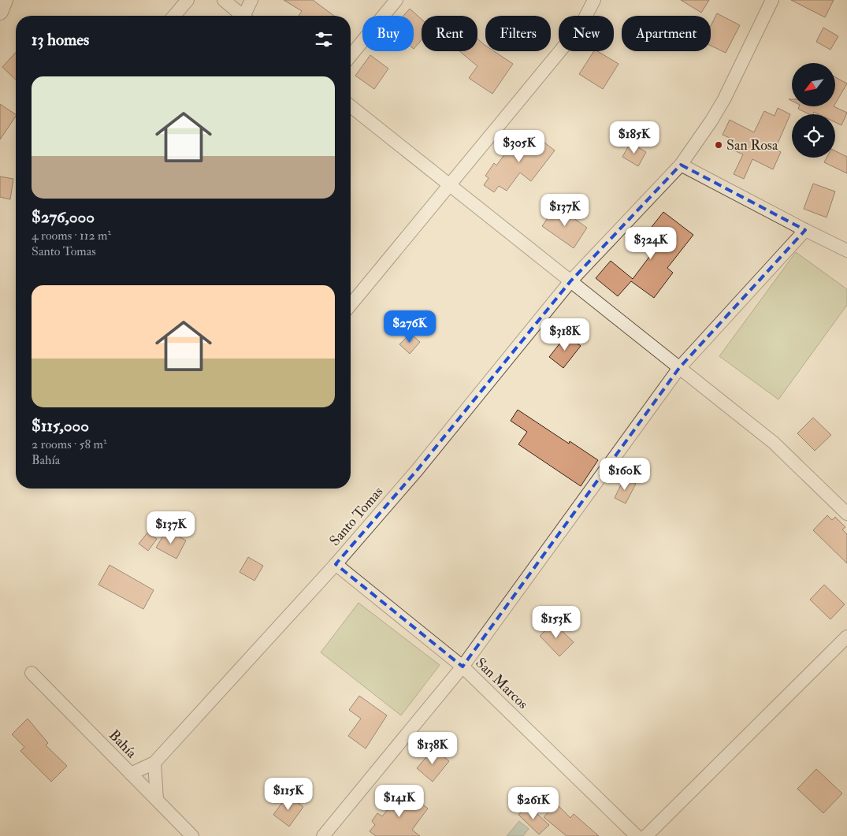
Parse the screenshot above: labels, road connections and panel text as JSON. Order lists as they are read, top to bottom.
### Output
{
  "streets": {
    "street": ["Santo Tomas", "San Marcos", "Bahía"]
  },
  "crossings": [
    ["Santo Tomas", "San Marcos"],
    ["Santo Tomas", "Bahía"]
  ],
  "places": ["San Rosa"],
  "north": "bottom left",
  "page": {
    "chip": [
      "Buy",
      "Rent",
      "Filters",
      "New",
      "Apartment"
    ],
    "heading": "13 homes",
    "list": [
      {
        "name": "$276,000",
        "note": "4 rooms · 112 m² · Santo Tomas"
      },
      {
        "name": "$115,000",
        "note": "2 rooms · 58 m² · Bahía"
      }
    ],
    "price": [
      "$185K",
      "$305K",
      "$137K",
      "$324K",
      "$276K",
      "$318K",
      "$160K",
      "$137K",
      "$153K",
      "$138K",
      "$115K",
      "$141K",
      "$261K"
    ]
  }
}
